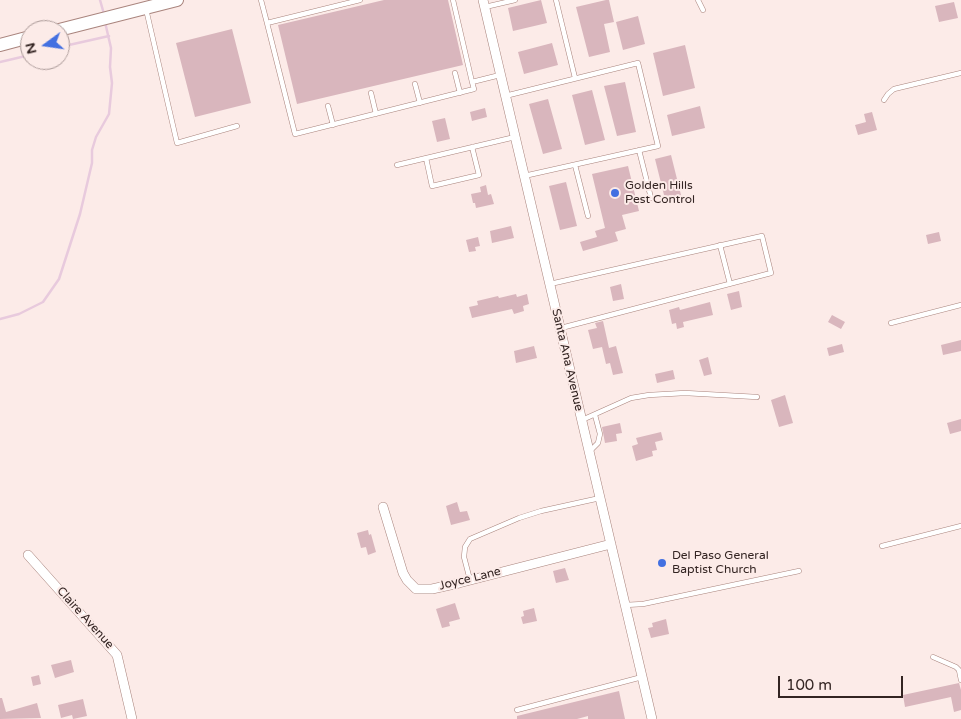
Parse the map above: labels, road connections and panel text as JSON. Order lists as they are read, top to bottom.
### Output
{
  "streets": {
    "street": ["Santa Ana Avenue", "Joyce Lane", "Claire Avenue"]
  },
  "crossings": [
    ["Santa Ana Avenue", "Joyce Lane"]
  ],
  "places": ["Golden Hills Pest Control", "Del Paso General Baptist Church"],
  "scale_bar": "100 m",
  "north": "left"
}
